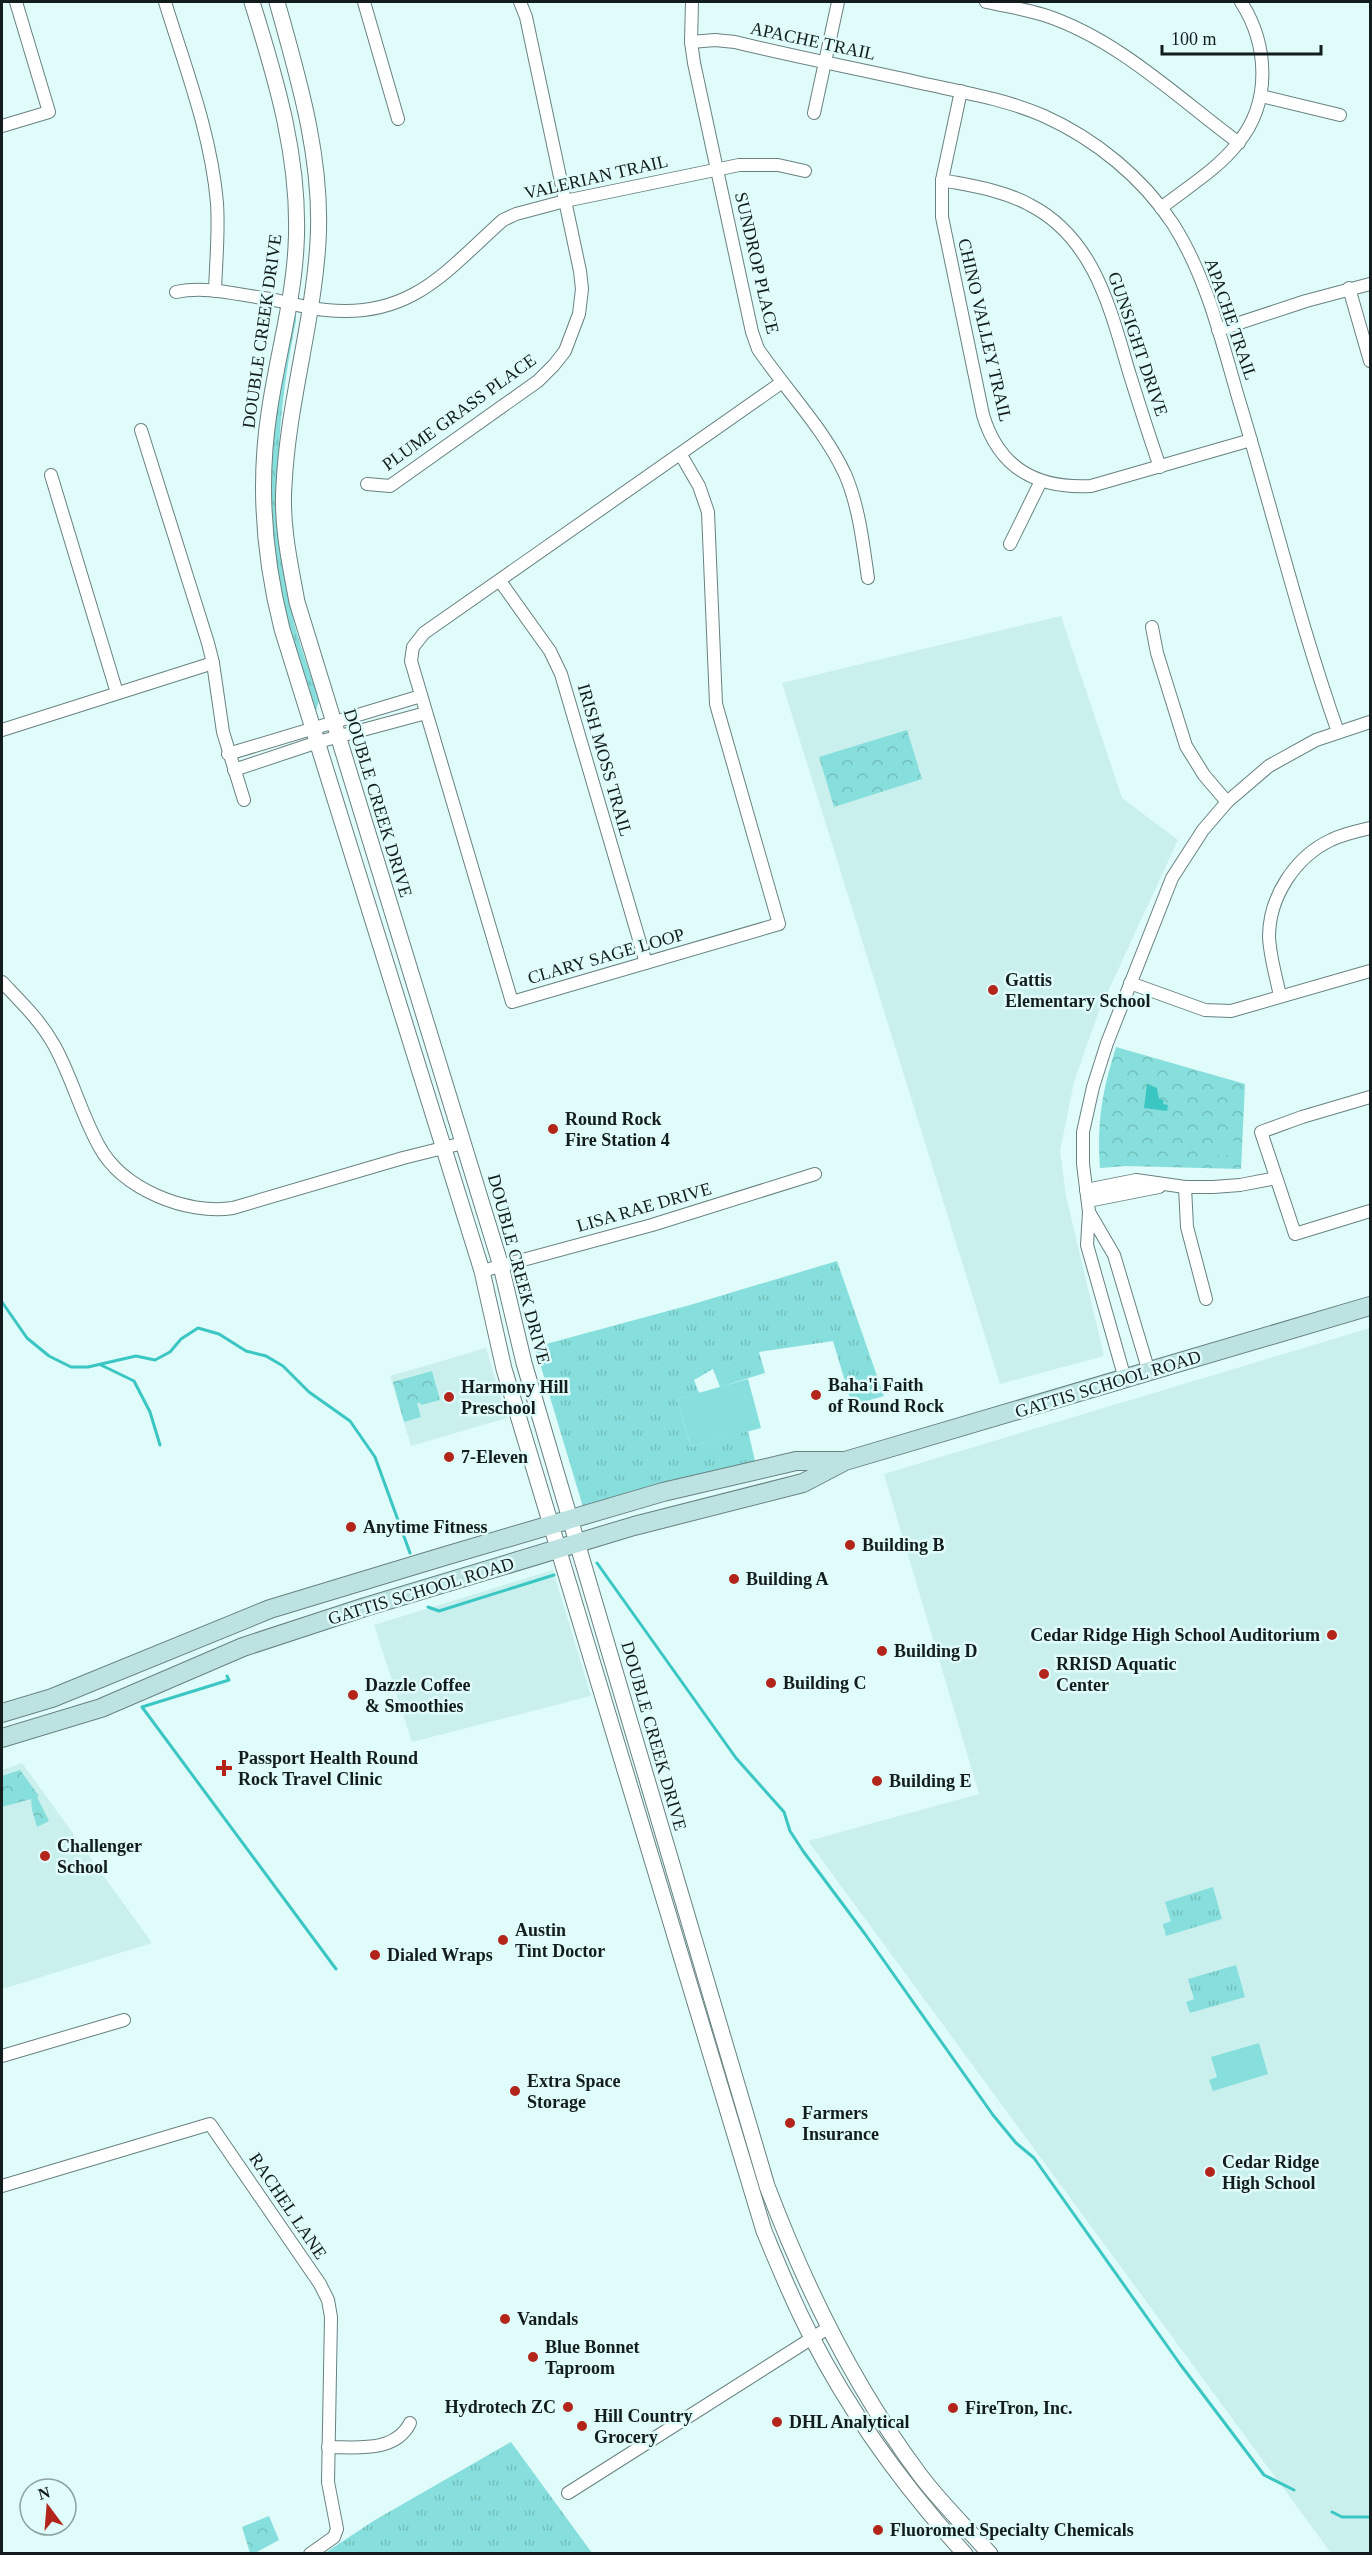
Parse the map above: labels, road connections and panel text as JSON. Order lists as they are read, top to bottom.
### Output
{
  "streets": {
    "main road": ["GATTIS SCHOOL ROAD"],
    "street": [
      "APACHE TRAIL",
      "VALERIAN TRAIL",
      "SUNDROP PLACE",
      "CHINO VALLEY TRAIL",
      "DOUBLE CREEK DRIVE",
      "GUNSIGHT DRIVE",
      "PLUME GRASS PLACE",
      "IRISH MOSS TRAIL",
      "CLARY SAGE LOOP",
      "LISA RAE DRIVE",
      "RACHEL LANE"
    ]
  },
  "crossings": [
    ["APACHE TRAIL", "SUNDROP PLACE"],
    ["APACHE TRAIL", "CHINO VALLEY TRAIL"],
    ["VALERIAN TRAIL", "SUNDROP PLACE"],
    ["VALERIAN TRAIL", "DOUBLE CREEK DRIVE"],
    ["VALERIAN TRAIL", "PLUME GRASS PLACE"],
    ["SUNDROP PLACE", "CLARY SAGE LOOP"],
    ["CHINO VALLEY TRAIL", "GUNSIGHT DRIVE"],
    ["DOUBLE CREEK DRIVE", "LISA RAE DRIVE"],
    ["DOUBLE CREEK DRIVE", "GATTIS SCHOOL ROAD"],
    ["IRISH MOSS TRAIL", "CLARY SAGE LOOP"]
  ],
  "places": {
    "other": [
      "Gattis Elementary School",
      "Round Rock Fire Station 4",
      "Baha'i Faith of Round Rock",
      "Harmony Hill Preschool",
      "7-Eleven",
      "Anytime Fitness",
      "Building B",
      "Building A",
      "Cedar Ridge High School Auditorium",
      "Building D",
      "RRISD Aquatic Center",
      "Building C",
      "Dazzle Coffee & Smoothies",
      "Building E",
      "Challenger School",
      "Austin Tint Doctor",
      "Dialed Wraps",
      "Extra Space Storage",
      "Farmers Insurance",
      "Cedar Ridge High School",
      "Vandals",
      "Blue Bonnet Taproom",
      "Hydrotech ZC",
      "FireTron, Inc.",
      "DHL Analytical",
      "Hill Country Grocery",
      "Fluoromed Specialty Chemicals"
    ],
    "health": ["Passport Health Round Rock Travel Clinic"]
  },
  "scale_bar": "100 m",
  "north": "top"
}
